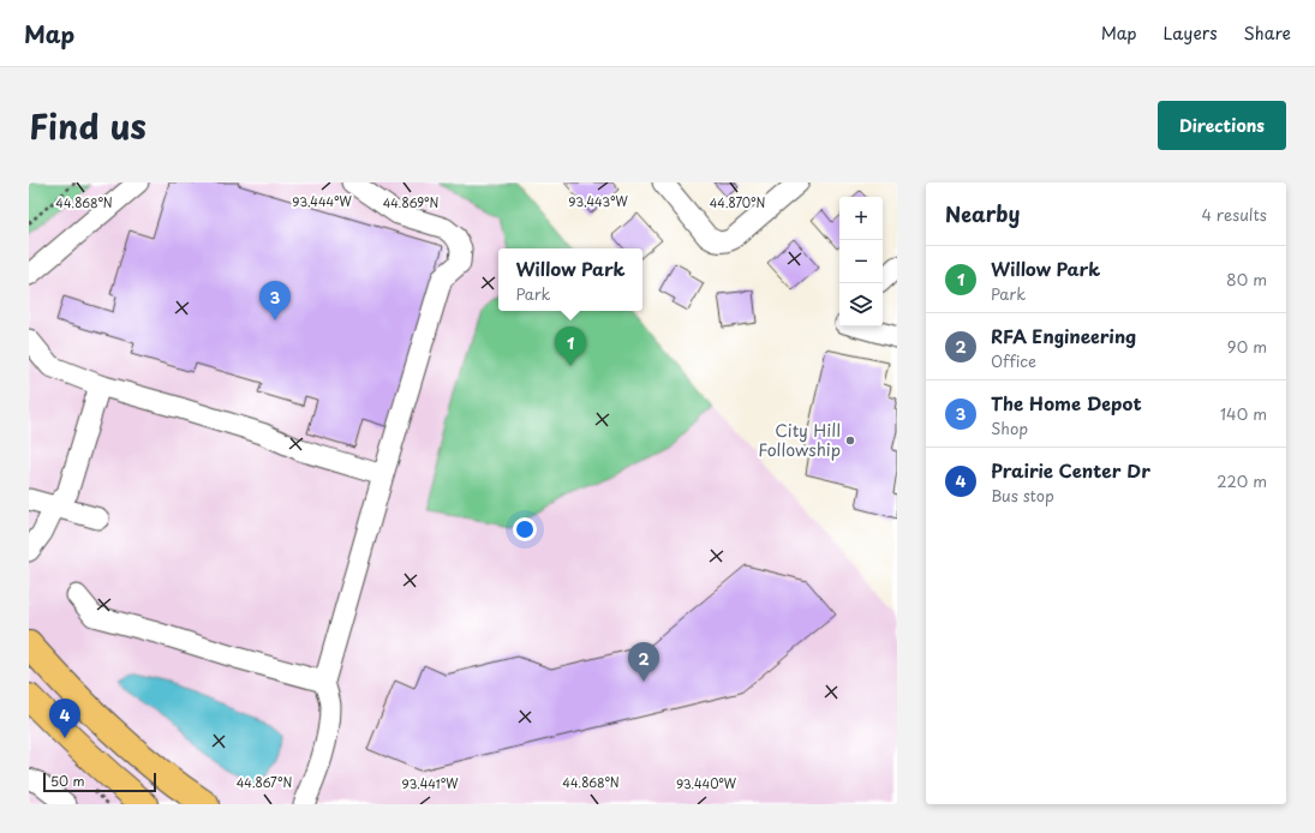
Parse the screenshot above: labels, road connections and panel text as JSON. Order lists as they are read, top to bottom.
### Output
{
  "places": ["City Hill Followship"],
  "scale_bar": "50 m",
  "page": {
    "header": "Map",
    "nav": ["Map", "Layers", "Share"],
    "title": "Find us",
    "buttons": "Directions",
    "heading": ["Nearby", "4 results"],
    "map_buttons": ["+", "−"],
    "list": [
      {
        "mark": "1",
        "name": "Willow Park",
        "note": "Park",
        "value": "80 m"
      },
      {
        "mark": "2",
        "name": "RFA Engineering",
        "note": "Office",
        "value": "90 m"
      },
      {
        "mark": "3",
        "name": "The Home Depot",
        "note": "Shop",
        "value": "140 m"
      },
      {
        "mark": "4",
        "name": "Prairie Center Dr",
        "note": "Bus stop",
        "value": "220 m"
      }
    ],
    "popup": ["Willow Park", "Park"],
    "pins": [
      "3",
      "1",
      "2",
      "4"
    ],
    "scale": "50 m"
  },
  "coordinates": [
    "93.444°W",
    "93.443°W",
    "44.868°N",
    "44.869°N",
    "44.870°N",
    "44.867°N",
    "93.441°W",
    "93.440°W"
  ]
}
